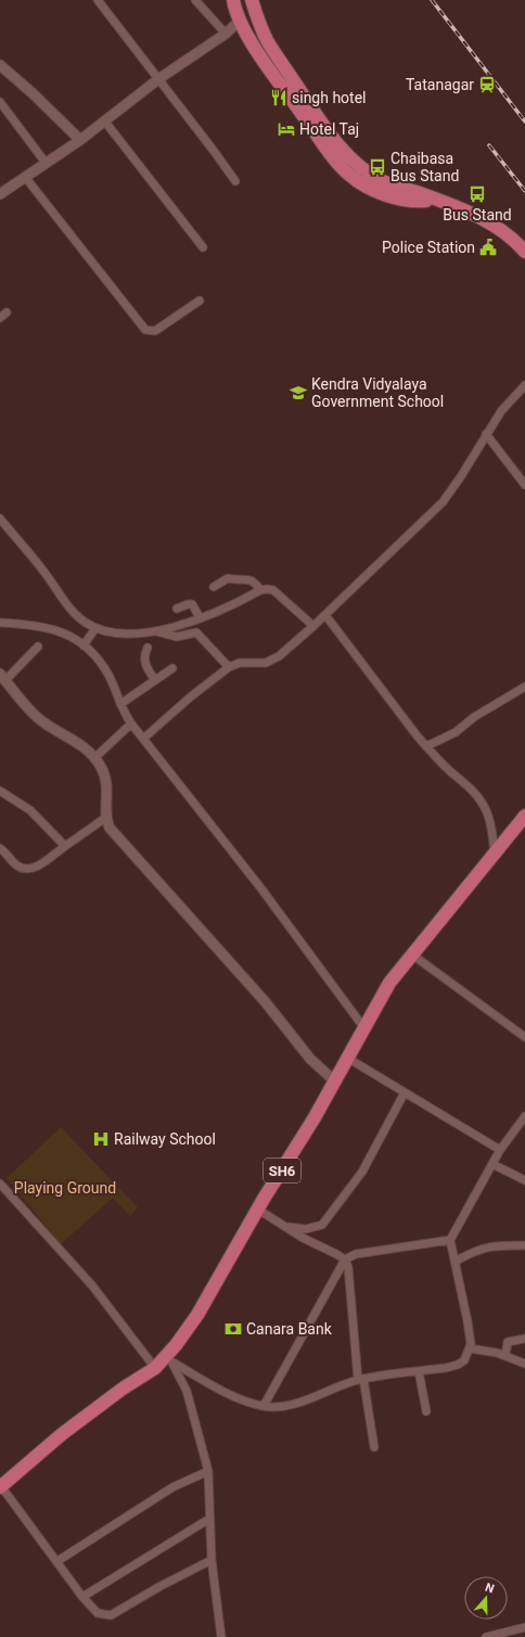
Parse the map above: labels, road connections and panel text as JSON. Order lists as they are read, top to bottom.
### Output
{
  "streets": {
    "main road": ["SH6"]
  },
  "parks": ["Playing Ground"],
  "places": {
    "station": ["Tatanagar"],
    "restaurant": ["singh hotel"],
    "hotel": ["Hotel Taj"],
    "bus stop": ["Chaibasa Bus Stand", "Bus Stand"],
    "public building": ["Police Station"],
    "school or university": ["Kendra Vidyalaya Government School"],
    "hospital": ["Railway School"],
    "bank": ["Canara Bank"]
  },
  "north": "top"
}
